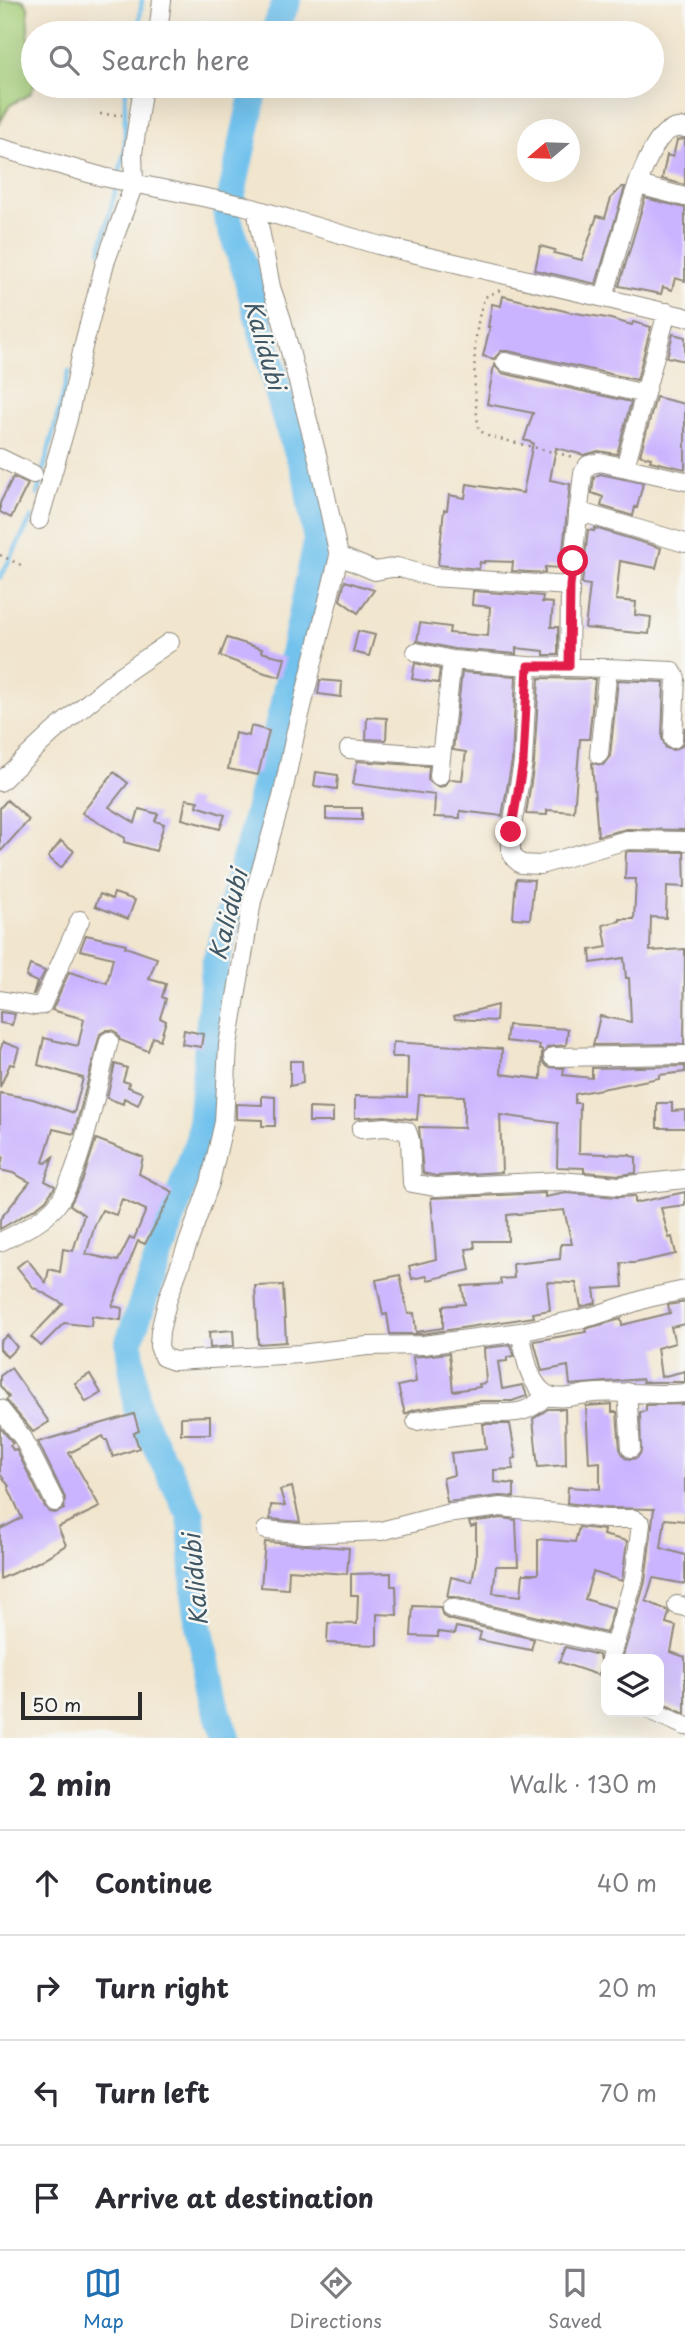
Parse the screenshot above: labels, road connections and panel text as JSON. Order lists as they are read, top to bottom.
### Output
{
  "water": ["Kalidubi"],
  "scale_bar": "50 m",
  "north": "left",
  "page": {
    "search": "Search here",
    "scale": "50 m",
    "heading": ["2 min", "Walk · 130 m"],
    "list": [
      ["Continue", "40 m"],
      ["Turn right", "20 m"],
      ["Turn left", "70 m"],
      "Arrive at destination"
    ],
    "nav": ["Map", "Directions", "Saved"]
  }
}
